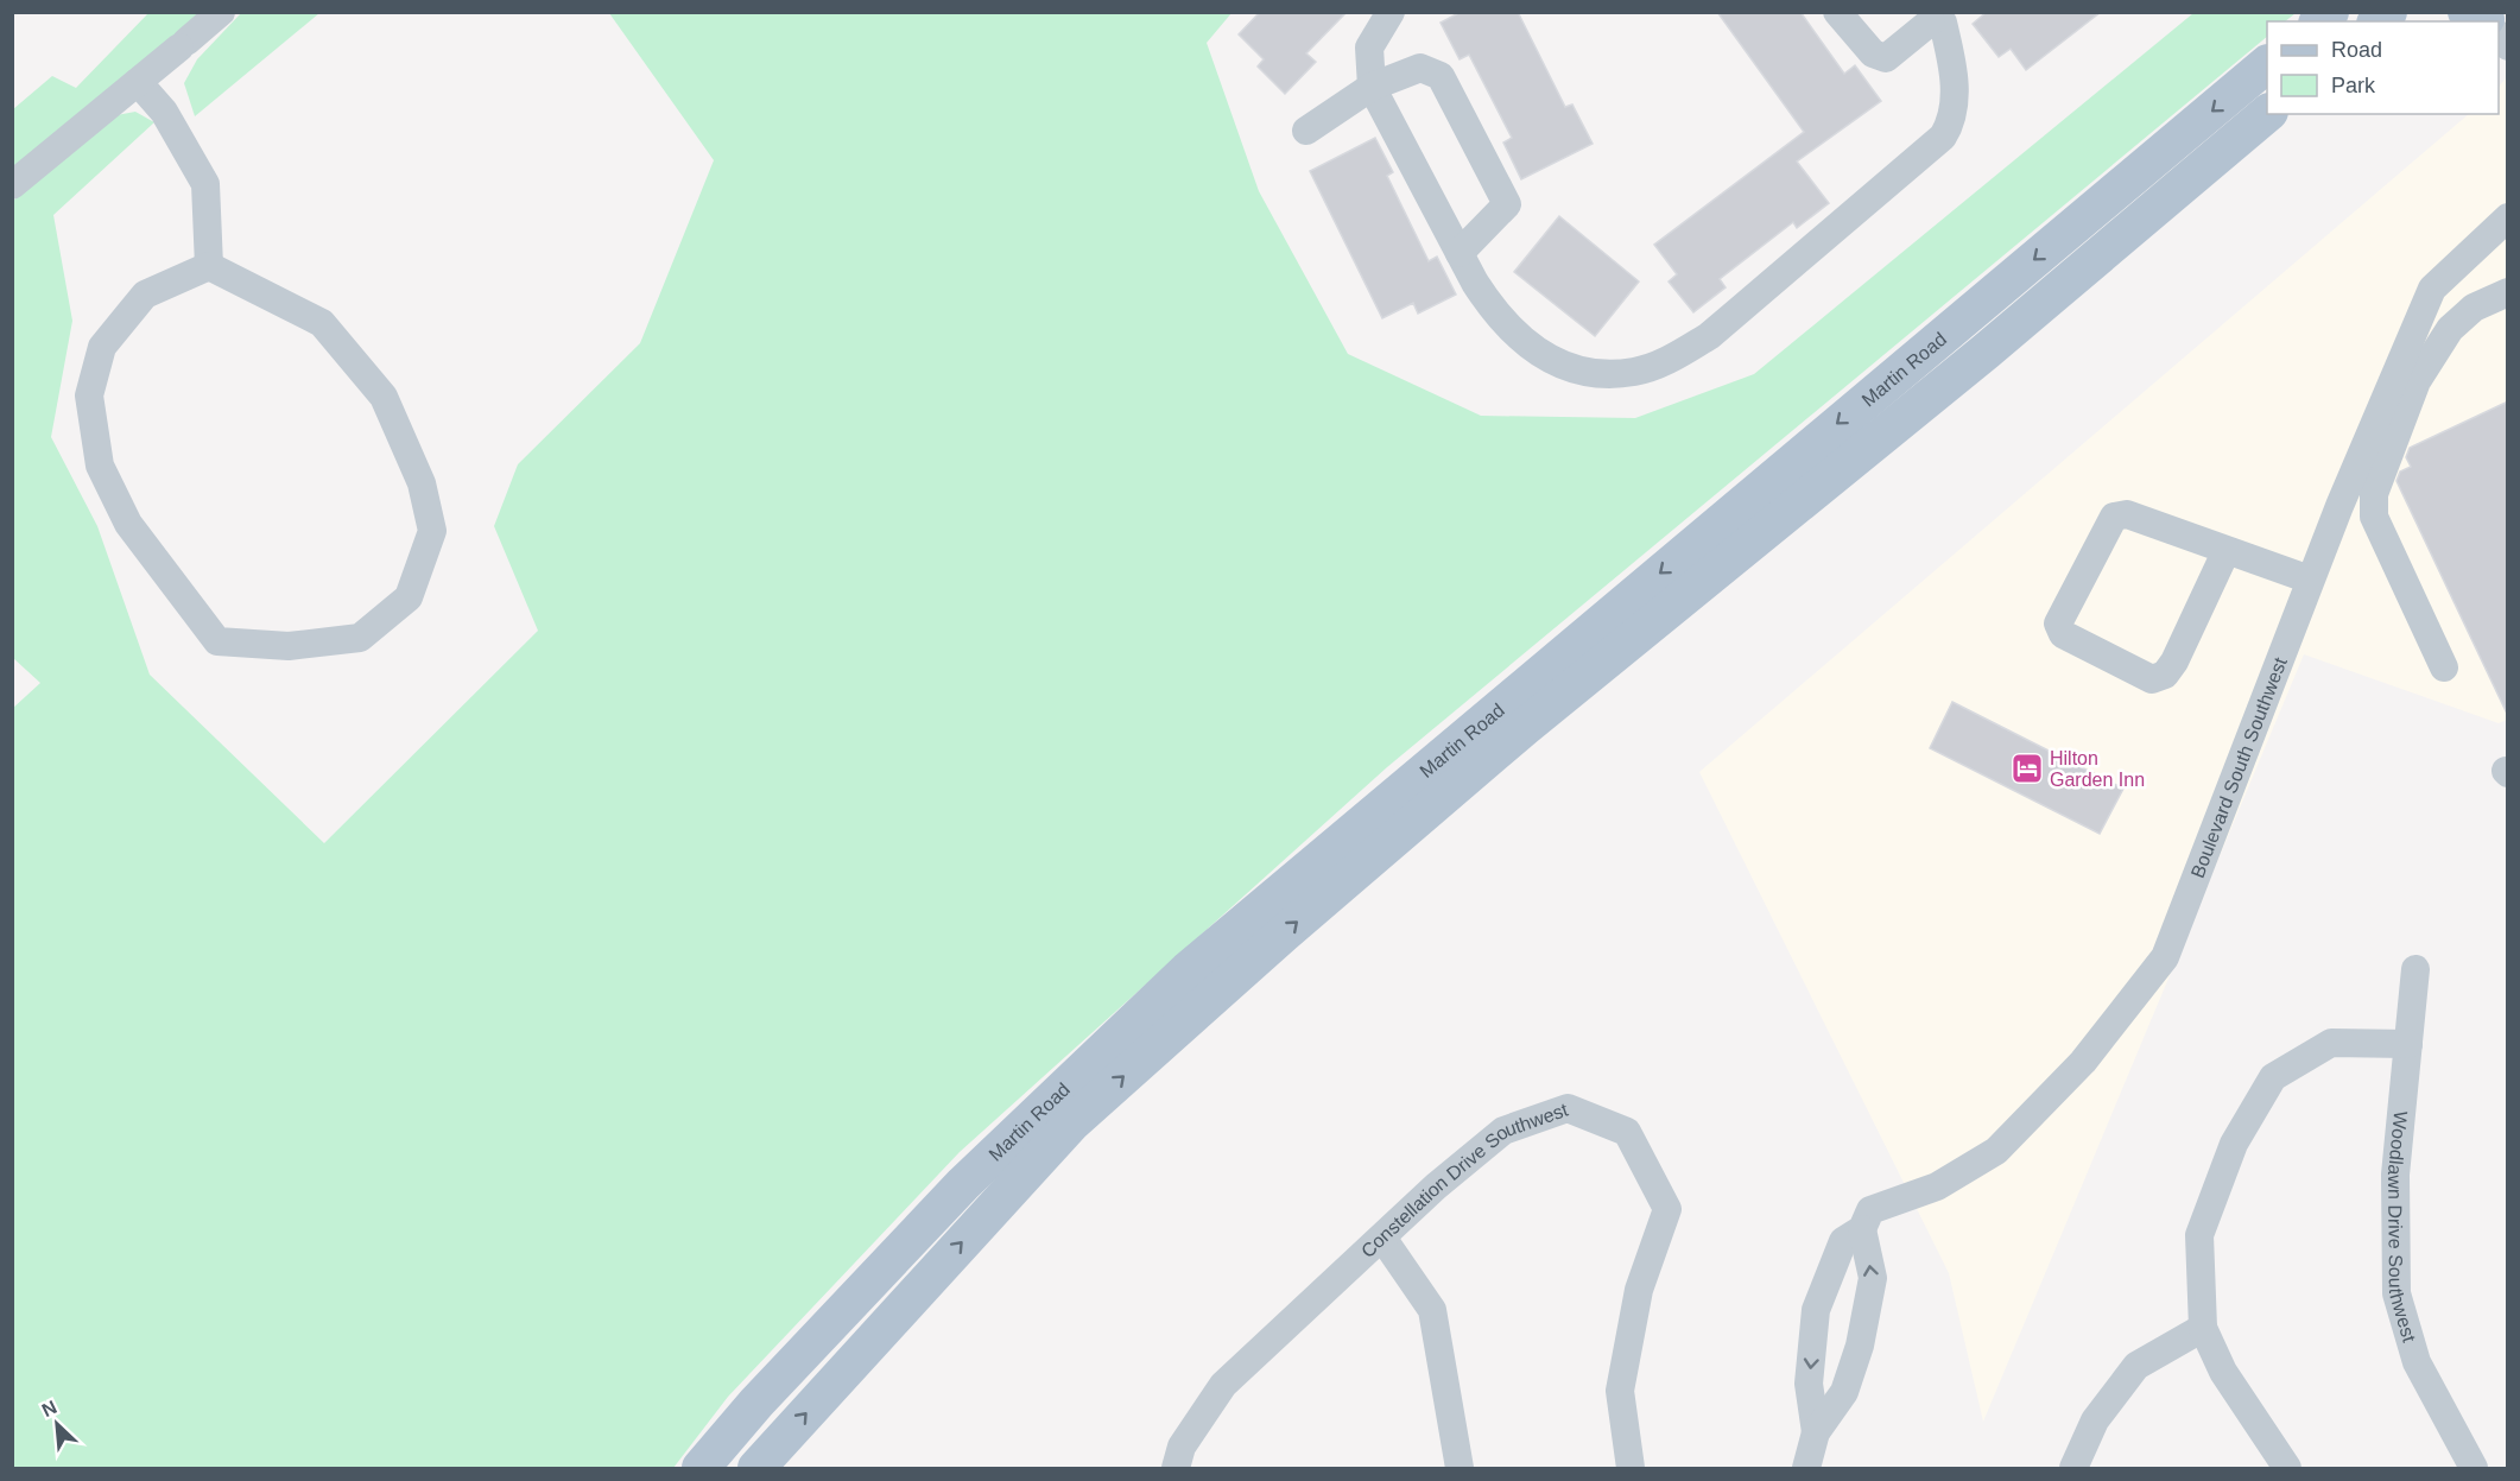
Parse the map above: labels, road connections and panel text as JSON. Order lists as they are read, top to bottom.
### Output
{
  "streets": {
    "main road": ["Martin Road"],
    "street": ["Boulevard South Southwest", "Constellation Drive Southwest", "Woodlawn Drive Southwest"]
  },
  "places": {
    "hotel": ["Hilton Garden Inn"]
  },
  "legend": ["Road", "Park"],
  "north": "top left"
}
